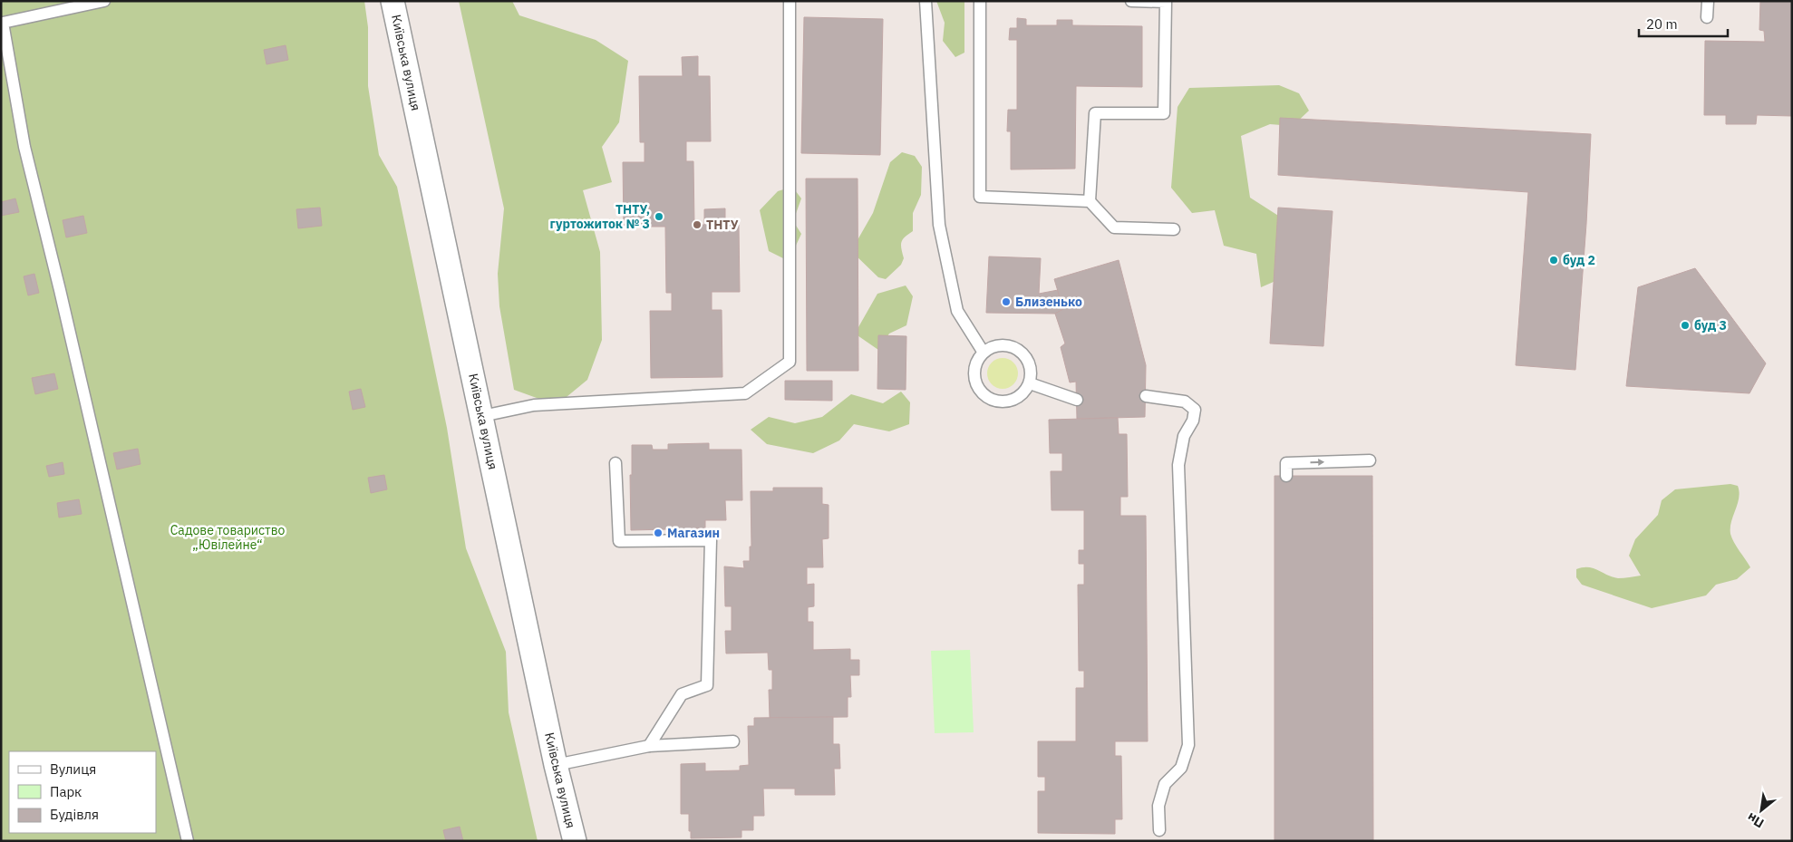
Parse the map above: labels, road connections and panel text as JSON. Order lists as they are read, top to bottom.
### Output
{
  "streets": {
    "street": ["Київська вулиця"]
  },
  "parks": ["Садове товариство „Ювілейне“"],
  "places": [
    "ТНТУ, гуртожиток № 3",
    "ТНТУ",
    "буд 2",
    "Близенько",
    "буд 3",
    "Магазин"
  ],
  "legend": ["Вулиця", "Парк", "Будівля"],
  "scale_bar": "20 m",
  "north": "bottom left"
}
